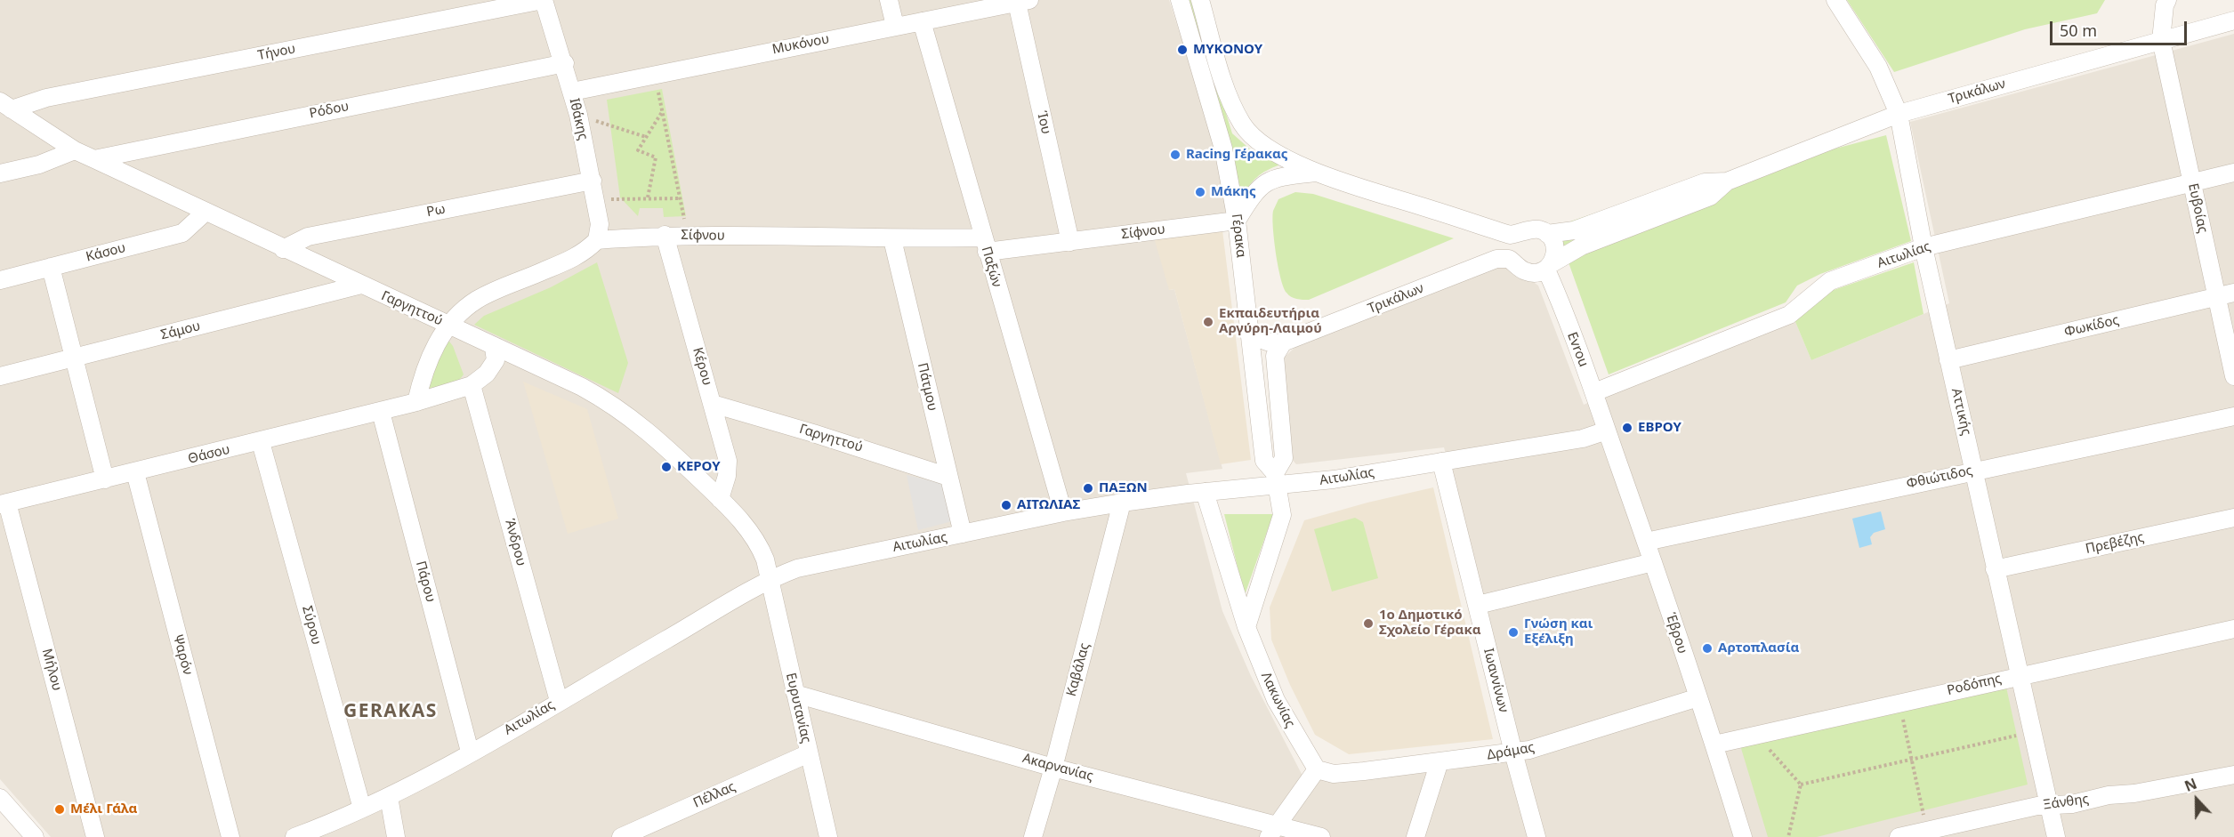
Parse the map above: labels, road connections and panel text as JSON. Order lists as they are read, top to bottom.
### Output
{
  "streets": {
    "street": [
      "Μυκόνου",
      "Τήνου",
      "Τρικάλων",
      "Ρόδου",
      "Ιθάκης",
      "Ίου",
      "Ευβοίας",
      "Ρω",
      "Σίφνου",
      "Γέρακα",
      "Κάσου",
      "Αιτωλίας",
      "Παξών",
      "Γαργηττού",
      "Φωκίδος",
      "Σάμου",
      "Evrou",
      "Κέρου",
      "Πάτμου",
      "Αττικής",
      "Θάσου",
      "Φθιώτιδος",
      "Άνδρου",
      "Πρεβέζης",
      "Πάρου",
      "Σύρου",
      "Έβρου",
      "Ψαρόν",
      "Μήλου",
      "Καβάλας",
      "Ιωαννίνων",
      "Ροδόπης",
      "Λακωνίας",
      "Ευρυτανίας",
      "Δράμας",
      "Ακαρνανίας",
      "Πέλλας",
      "Ξάνθης"
    ]
  },
  "crossings": [
    ["Μυκόνου", "Ιθάκης"],
    ["Μυκόνου", "Ίου"],
    ["Μυκόνου", "Παξών"],
    ["Τήνου", "Ιθάκης"],
    ["Τήνου", "Γαργηττού"],
    ["Τρικάλων", "Ευβοίας"],
    ["Τρικάλων", "Evrou"],
    ["Τρικάλων", "Αττικής"],
    ["Ρόδου", "Ιθάκης"],
    ["Ρόδου", "Γαργηττού"],
    ["Ιθάκης", "Ρω"],
    ["Ιθάκης", "Σίφνου"],
    ["Ίου", "Σίφνου"],
    ["Ευβοίας", "Αιτωλίας"],
    ["Ευβοίας", "Φωκίδος"],
    ["Ρω", "Γαργηττού"],
    ["Σίφνου", "Γέρακα"],
    ["Σίφνου", "Παξών"],
    ["Σίφνου", "Κέρου"],
    ["Σίφνου", "Πάτμου"],
    ["Γέρακα", "Αιτωλίας"],
    ["Κάσου", "Γαργηττού"],
    ["Αιτωλίας", "Παξών"],
    ["Αιτωλίας", "Γαργηττού"],
    ["Αιτωλίας", "Evrou"],
    ["Αιτωλίας", "Πάτμου"],
    ["Αιτωλίας", "Αττικής"],
    ["Αιτωλίας", "Άνδρου"],
    ["Αιτωλίας", "Πάρου"],
    ["Αιτωλίας", "Σύρου"],
    ["Αιτωλίας", "Έβρου"],
    ["Αιτωλίας", "Καβάλας"],
    ["Αιτωλίας", "Ιωαννίνων"],
    ["Αιτωλίας", "Λακωνίας"],
    ["Αιτωλίας", "Ευρυτανίας"],
    ["Γαργηττού", "Σάμου"],
    ["Γαργηττού", "Κέρου"],
    ["Γαργηττού", "Πάτμου"],
    ["Γαργηττού", "Θάσου"],
    ["Γαργηττού", "Ευρυτανίας"],
    ["Φωκίδος", "Αττικής"],
    ["Evrou", "Έβρου"],
    ["Αττικής", "Φθιώτιδος"],
    ["Αττικής", "Πρεβέζης"],
    ["Αττικής", "Ροδόπης"],
    ["Αττικής", "Ξάνθης"],
    ["Θάσου", "Άνδρου"],
    ["Θάσου", "Πάρου"],
    ["Θάσου", "Σύρου"],
    ["Θάσου", "Ψαρόν"],
    ["Θάσου", "Μήλου"],
    ["Φθιώτιδος", "Έβρου"],
    ["Έβρου", "Ροδόπης"],
    ["Έβρου", "Δράμας"],
    ["Καβάλας", "Ακαρνανίας"],
    ["Ιωαννίνων", "Δράμας"],
    ["Λακωνίας", "Δράμας"],
    ["Ευρυτανίας", "Ακαρνανίας"],
    ["Ευρυτανίας", "Πέλλας"]
  ],
  "districts": ["GERAKAS"],
  "places": [
    "ΜΥΚΟΝΟΥ",
    "Racing Γέρακας",
    "Μάκης",
    "Εκπαιδευτήρια Αργύρη-Λαιμού",
    "ΕΒΡΟΥ",
    "ΚΕΡΟΥ",
    "ΠΑΞΩΝ",
    "ΑΙΤΩΛΙΑΣ",
    "1ο Δημοτικό Σχολείο Γέρακα",
    "Γνώση και Εξέλιξη",
    "Αρτοπλασία",
    "Μέλι Γάλα"
  ],
  "scale_bar": "50 m",
  "north": "top"
}
